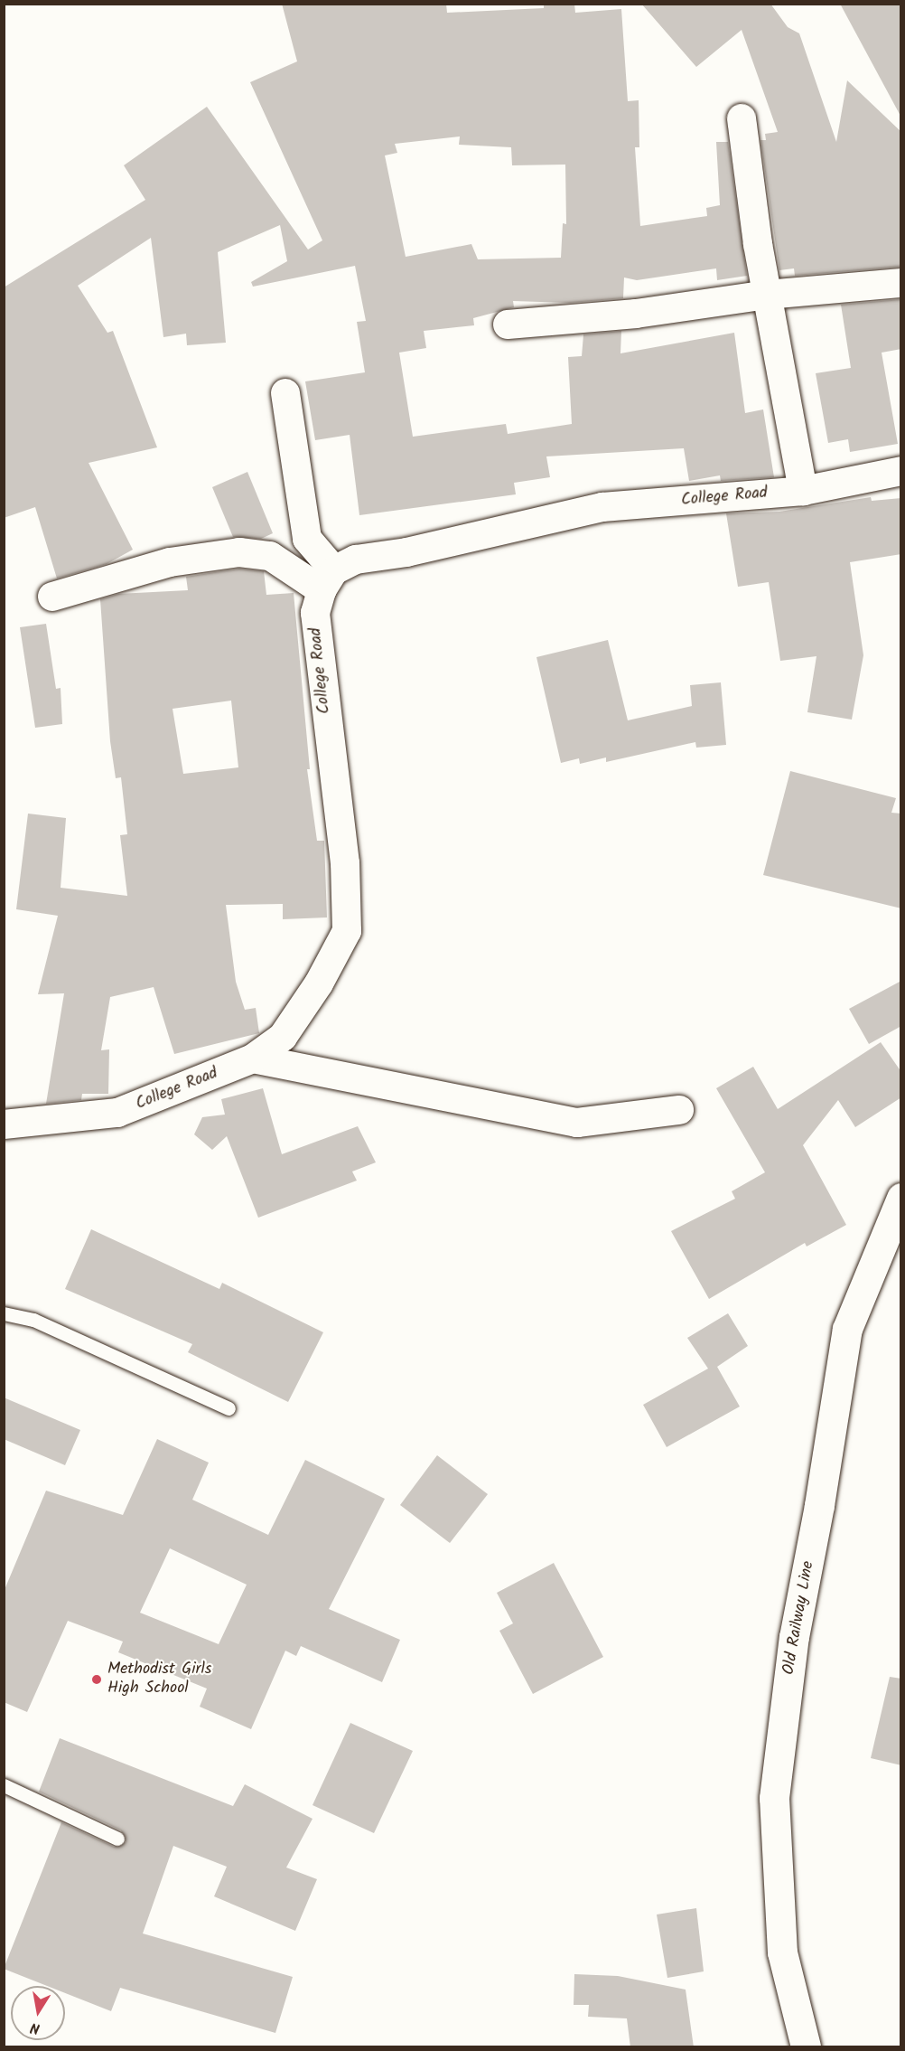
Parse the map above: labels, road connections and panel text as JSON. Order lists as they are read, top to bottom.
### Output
{
  "streets": {
    "street": ["College Road", "Old Railway Line"]
  },
  "places": ["Methodist Girls High School"],
  "north": "bottom"
}
